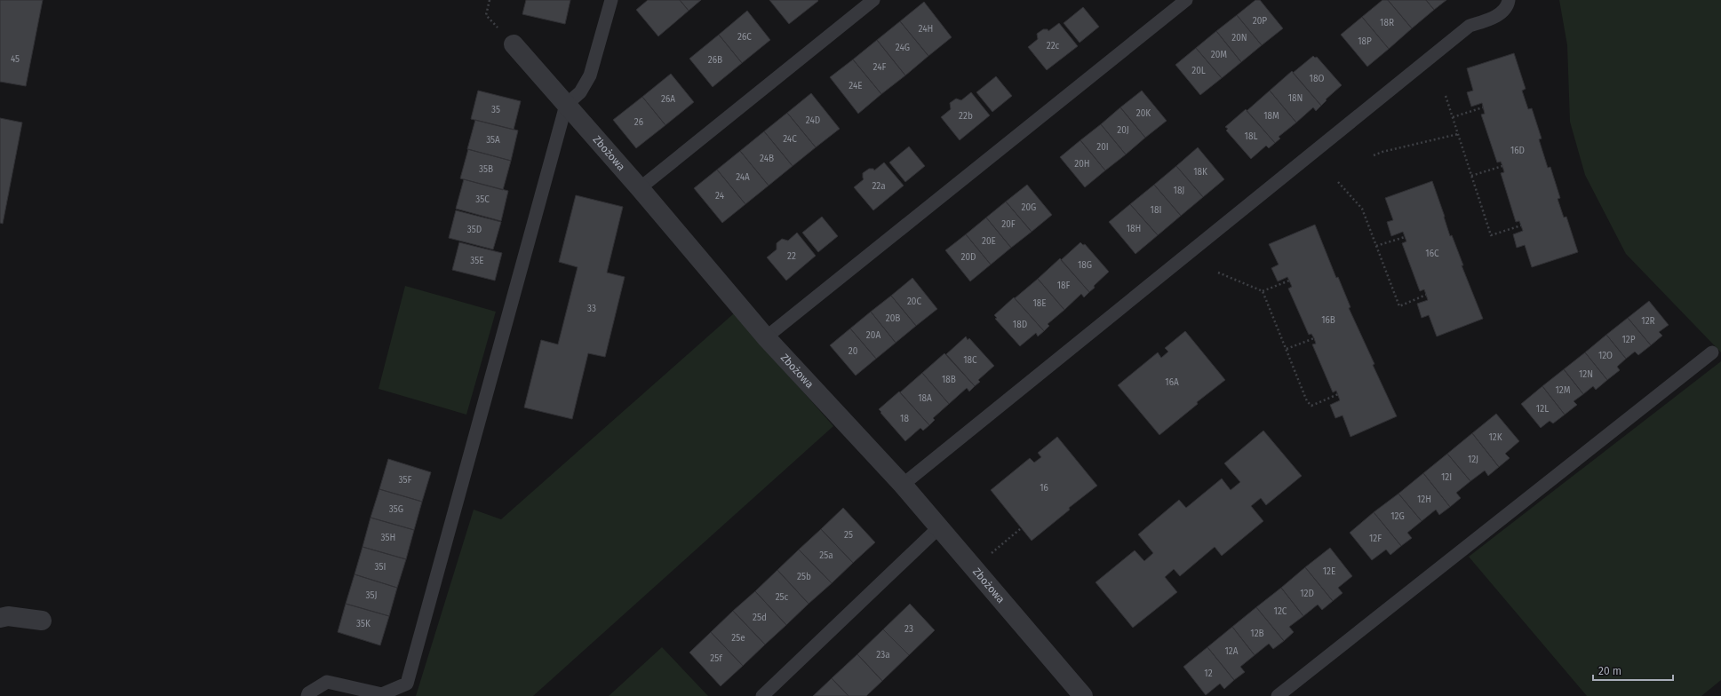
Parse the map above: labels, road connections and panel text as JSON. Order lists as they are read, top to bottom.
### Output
{
  "streets": {
    "street": ["Zbożowa"]
  },
  "house_numbers": [
    "20P",
    "18R",
    "24H",
    "26C",
    "20N",
    "18P",
    "22c",
    "24G",
    "20M",
    "45",
    "26B",
    "24F",
    "20L",
    "18O",
    "24E",
    "18N",
    "26A",
    "35",
    "20K",
    "22b",
    "18M",
    "24D",
    "26",
    "20J",
    "18L",
    "24C",
    "35A",
    "20I",
    "16D",
    "24B",
    "20H",
    "35B",
    "18K",
    "24A",
    "22a",
    "18J",
    "24",
    "35C",
    "20G",
    "18I",
    "20F",
    "18H",
    "35D",
    "20E",
    "16C",
    "22",
    "20D",
    "35E",
    "18G",
    "18F",
    "20C",
    "18E",
    "33",
    "20B",
    "16B",
    "12R",
    "18D",
    "20A",
    "12P",
    "20",
    "12O",
    "18C",
    "12N",
    "18B",
    "16A",
    "12M",
    "18A",
    "12L",
    "18",
    "12K",
    "12J",
    "12I",
    "35F",
    "16",
    "12H",
    "35G",
    "12G",
    "25",
    "35H",
    "12F",
    "25a",
    "35I",
    "12E",
    "25b",
    "12D",
    "35J",
    "25c",
    "12C",
    "25d",
    "35K",
    "23",
    "12B",
    "25e",
    "12A",
    "23a",
    "25f",
    "12"
  ],
  "scale_bar": "20 m"
}
